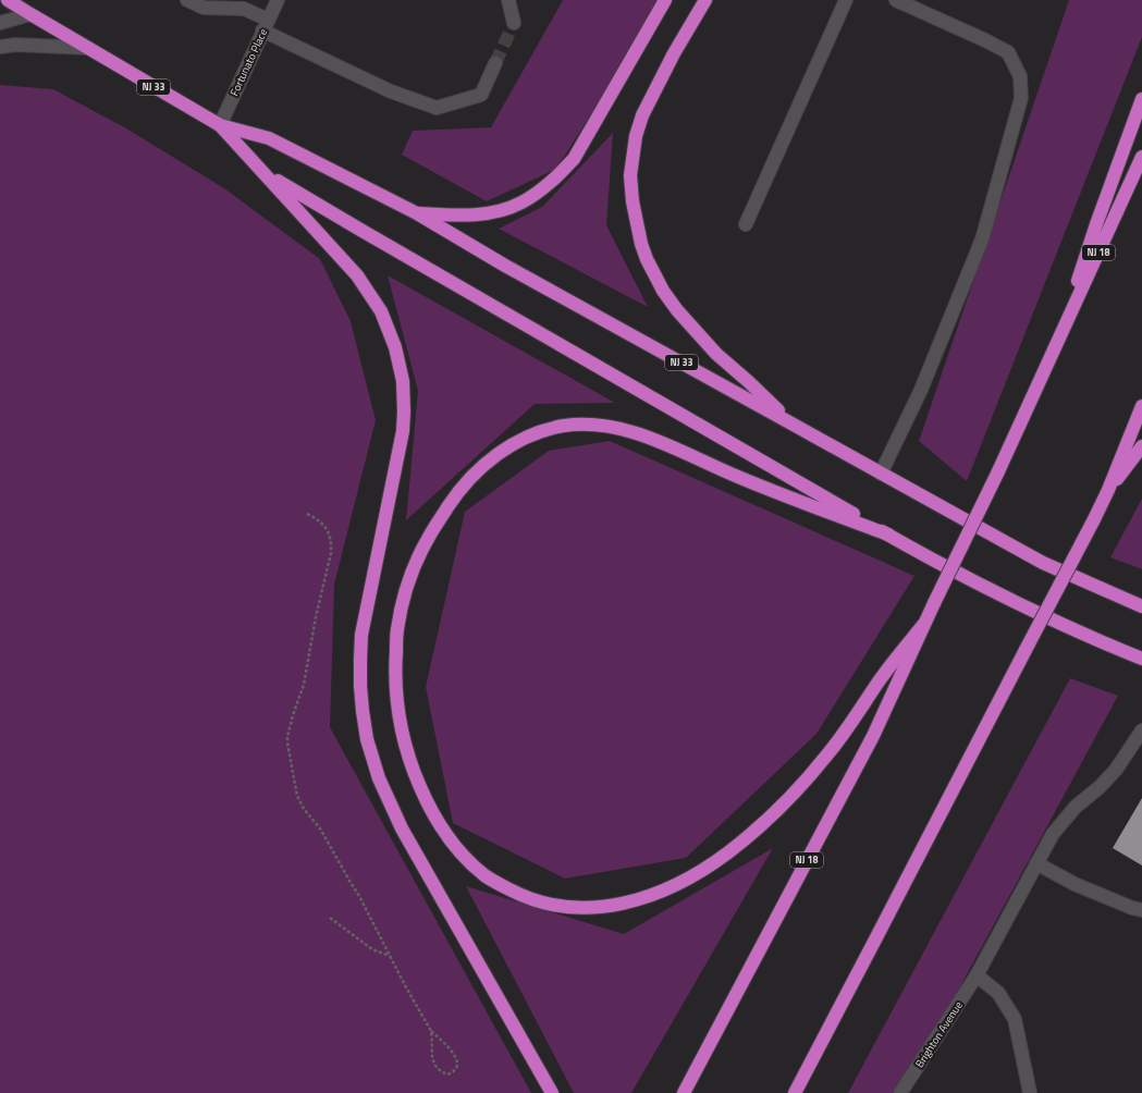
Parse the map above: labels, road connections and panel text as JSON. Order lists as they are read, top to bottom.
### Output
{
  "streets": {
    "highway": ["NJ 33", "NJ 18"],
    "street": ["Fortunato Place", "Brighton Avenue"]
  },
  "crossings": [
    ["Fortunato Place", "NJ 33"]
  ]
}
